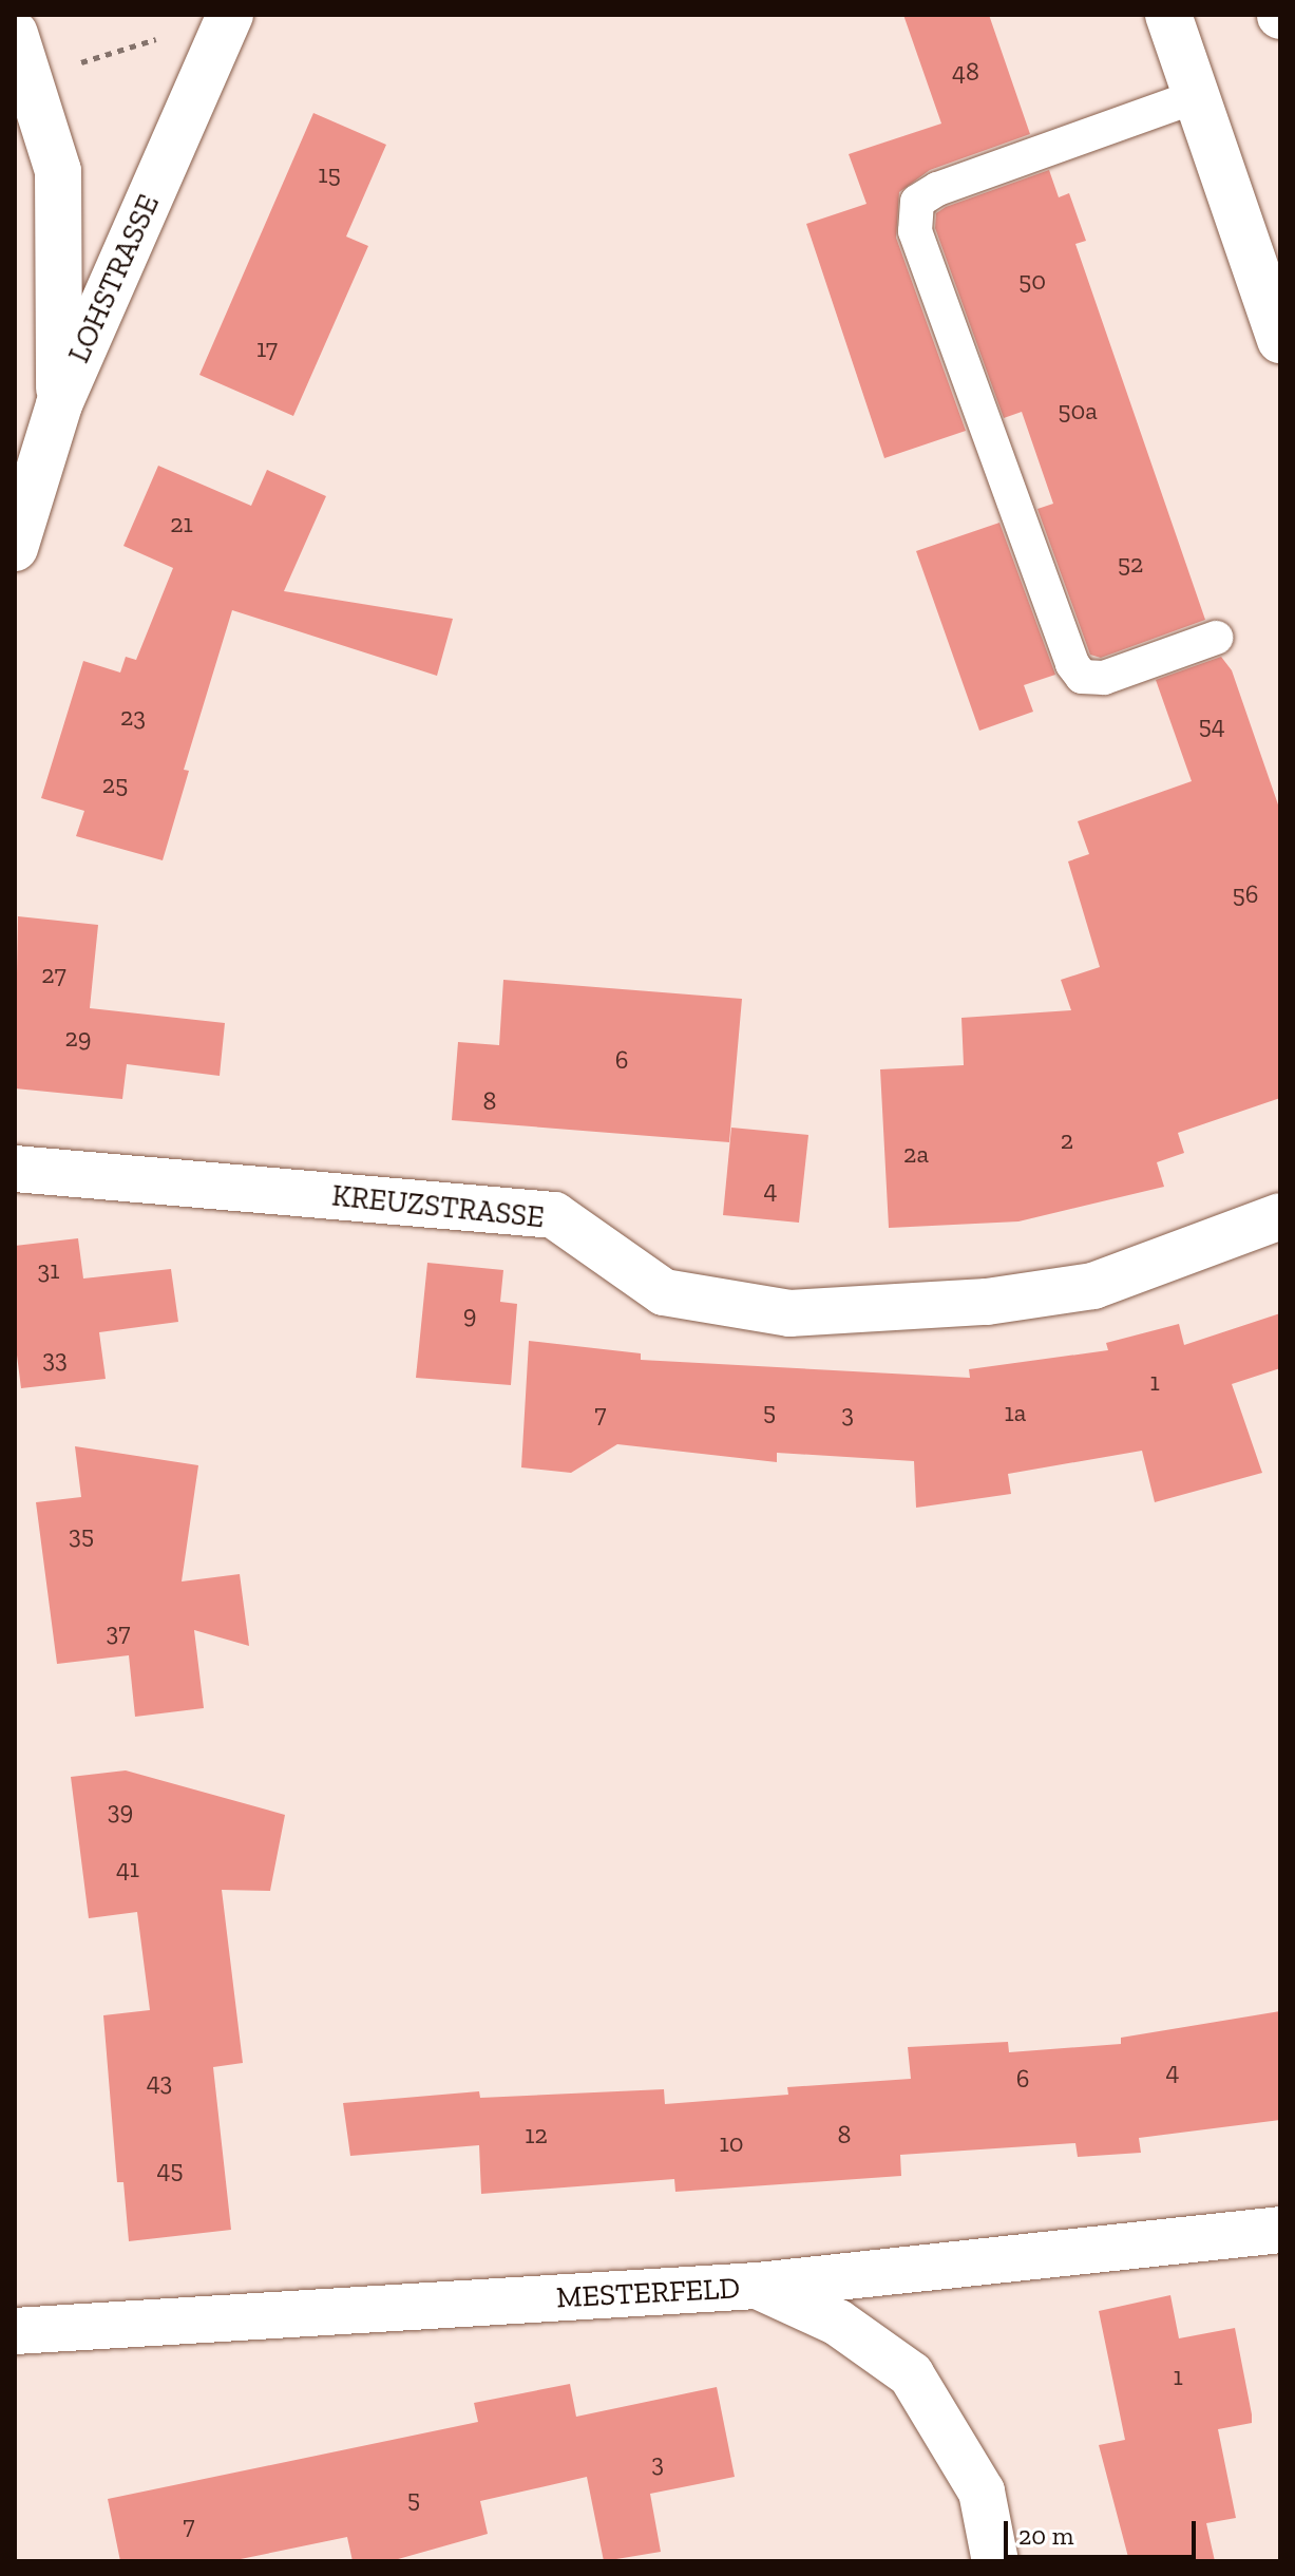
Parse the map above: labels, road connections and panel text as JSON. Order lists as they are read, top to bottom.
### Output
{
  "streets": {
    "street": ["LOHSTRASSE", "KREUZSTRASSE", "MESTERFELD"]
  },
  "house_numbers": [
    "48",
    "15",
    "50",
    "17",
    "50a",
    "21",
    "52",
    "23",
    "54",
    "25",
    "56",
    "27",
    "29",
    "6",
    "8",
    "2",
    "2a",
    "4",
    "31",
    "9",
    "33",
    "1",
    "5",
    "1a",
    "7",
    "3",
    "35",
    "37",
    "39",
    "41",
    "4",
    "6",
    "43",
    "12",
    "8",
    "10",
    "45",
    "1",
    "3",
    "5",
    "7"
  ],
  "scale_bar": "20 m"
}
